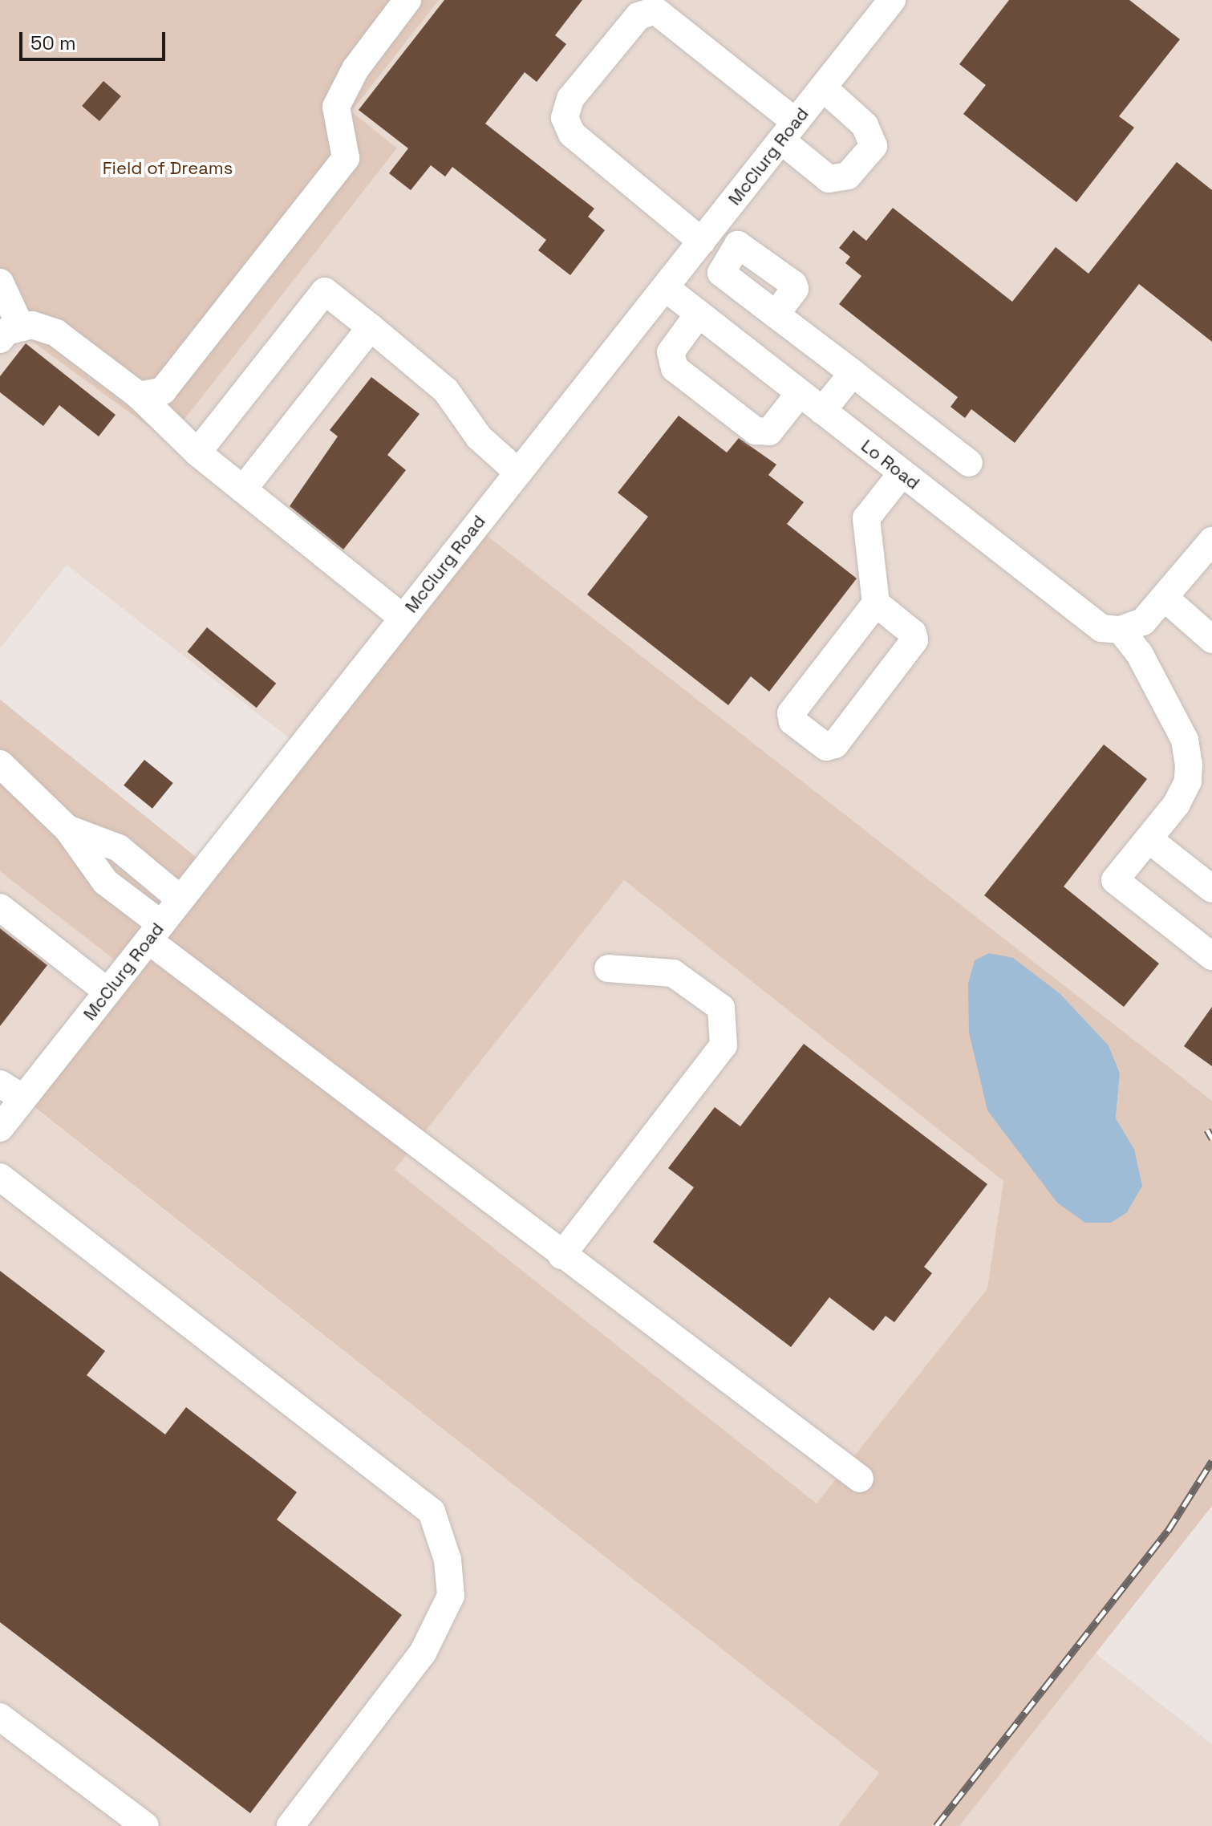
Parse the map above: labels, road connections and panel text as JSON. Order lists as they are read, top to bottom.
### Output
{
  "streets": {
    "street": ["McClurg Road", "Lo Road"]
  },
  "crossings": [
    ["McClurg Road", "Lo Road"]
  ],
  "parks": ["Field of Dreams"],
  "scale_bar": "50 m"
}
